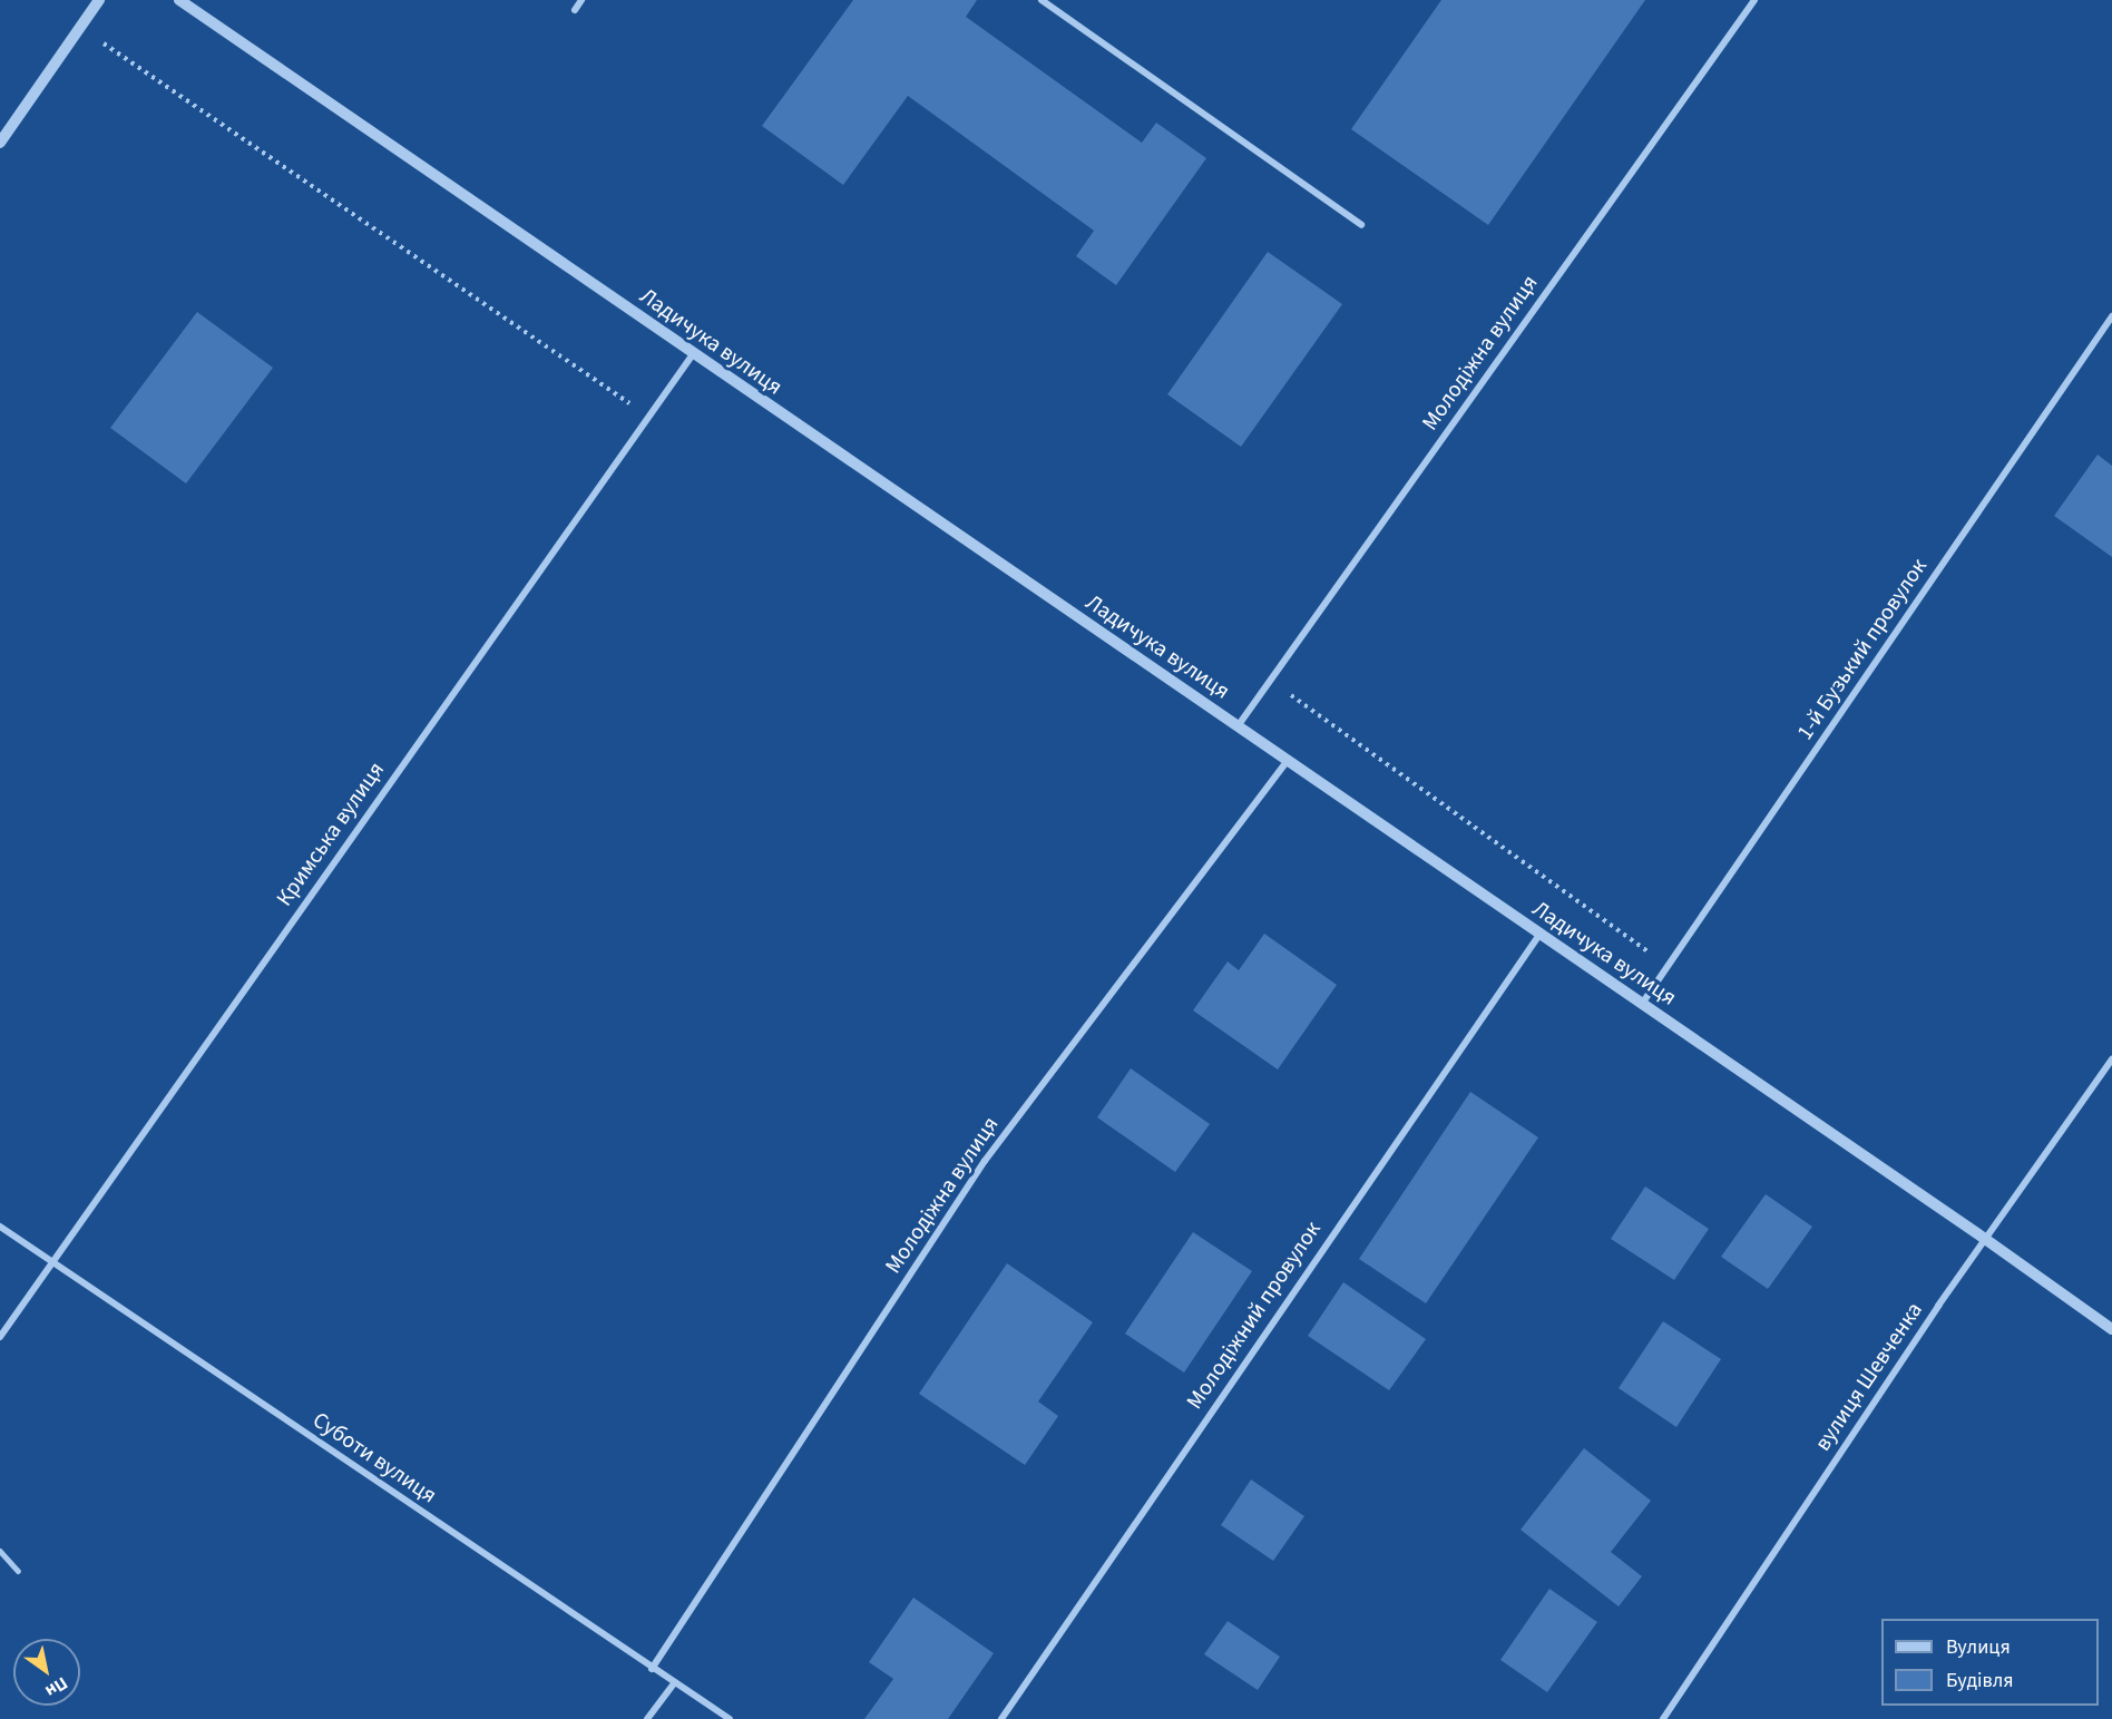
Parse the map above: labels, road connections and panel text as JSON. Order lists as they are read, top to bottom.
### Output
{
  "streets": {
    "street": [
      "Ладичука вулиця",
      "Молодіжна вулиця",
      "1-й Бузький провулок",
      "Кримська вулиця",
      "Молодіжний провулок",
      "вулиця Шевченка",
      "Суботи вулиця"
    ]
  },
  "crossings": [
    ["Ладичука вулиця", "Молодіжна вулиця"],
    ["Ладичука вулиця", "1-й Бузький провулок"],
    ["Ладичука вулиця", "Кримська вулиця"],
    ["Ладичука вулиця", "Молодіжний провулок"],
    ["Ладичука вулиця", "вулиця Шевченка"],
    ["Молодіжна вулиця", "Суботи вулиця"],
    ["Кримська вулиця", "Суботи вулиця"]
  ],
  "legend": ["Вулиця", "Будівля"],
  "north": "bottom right"
}
